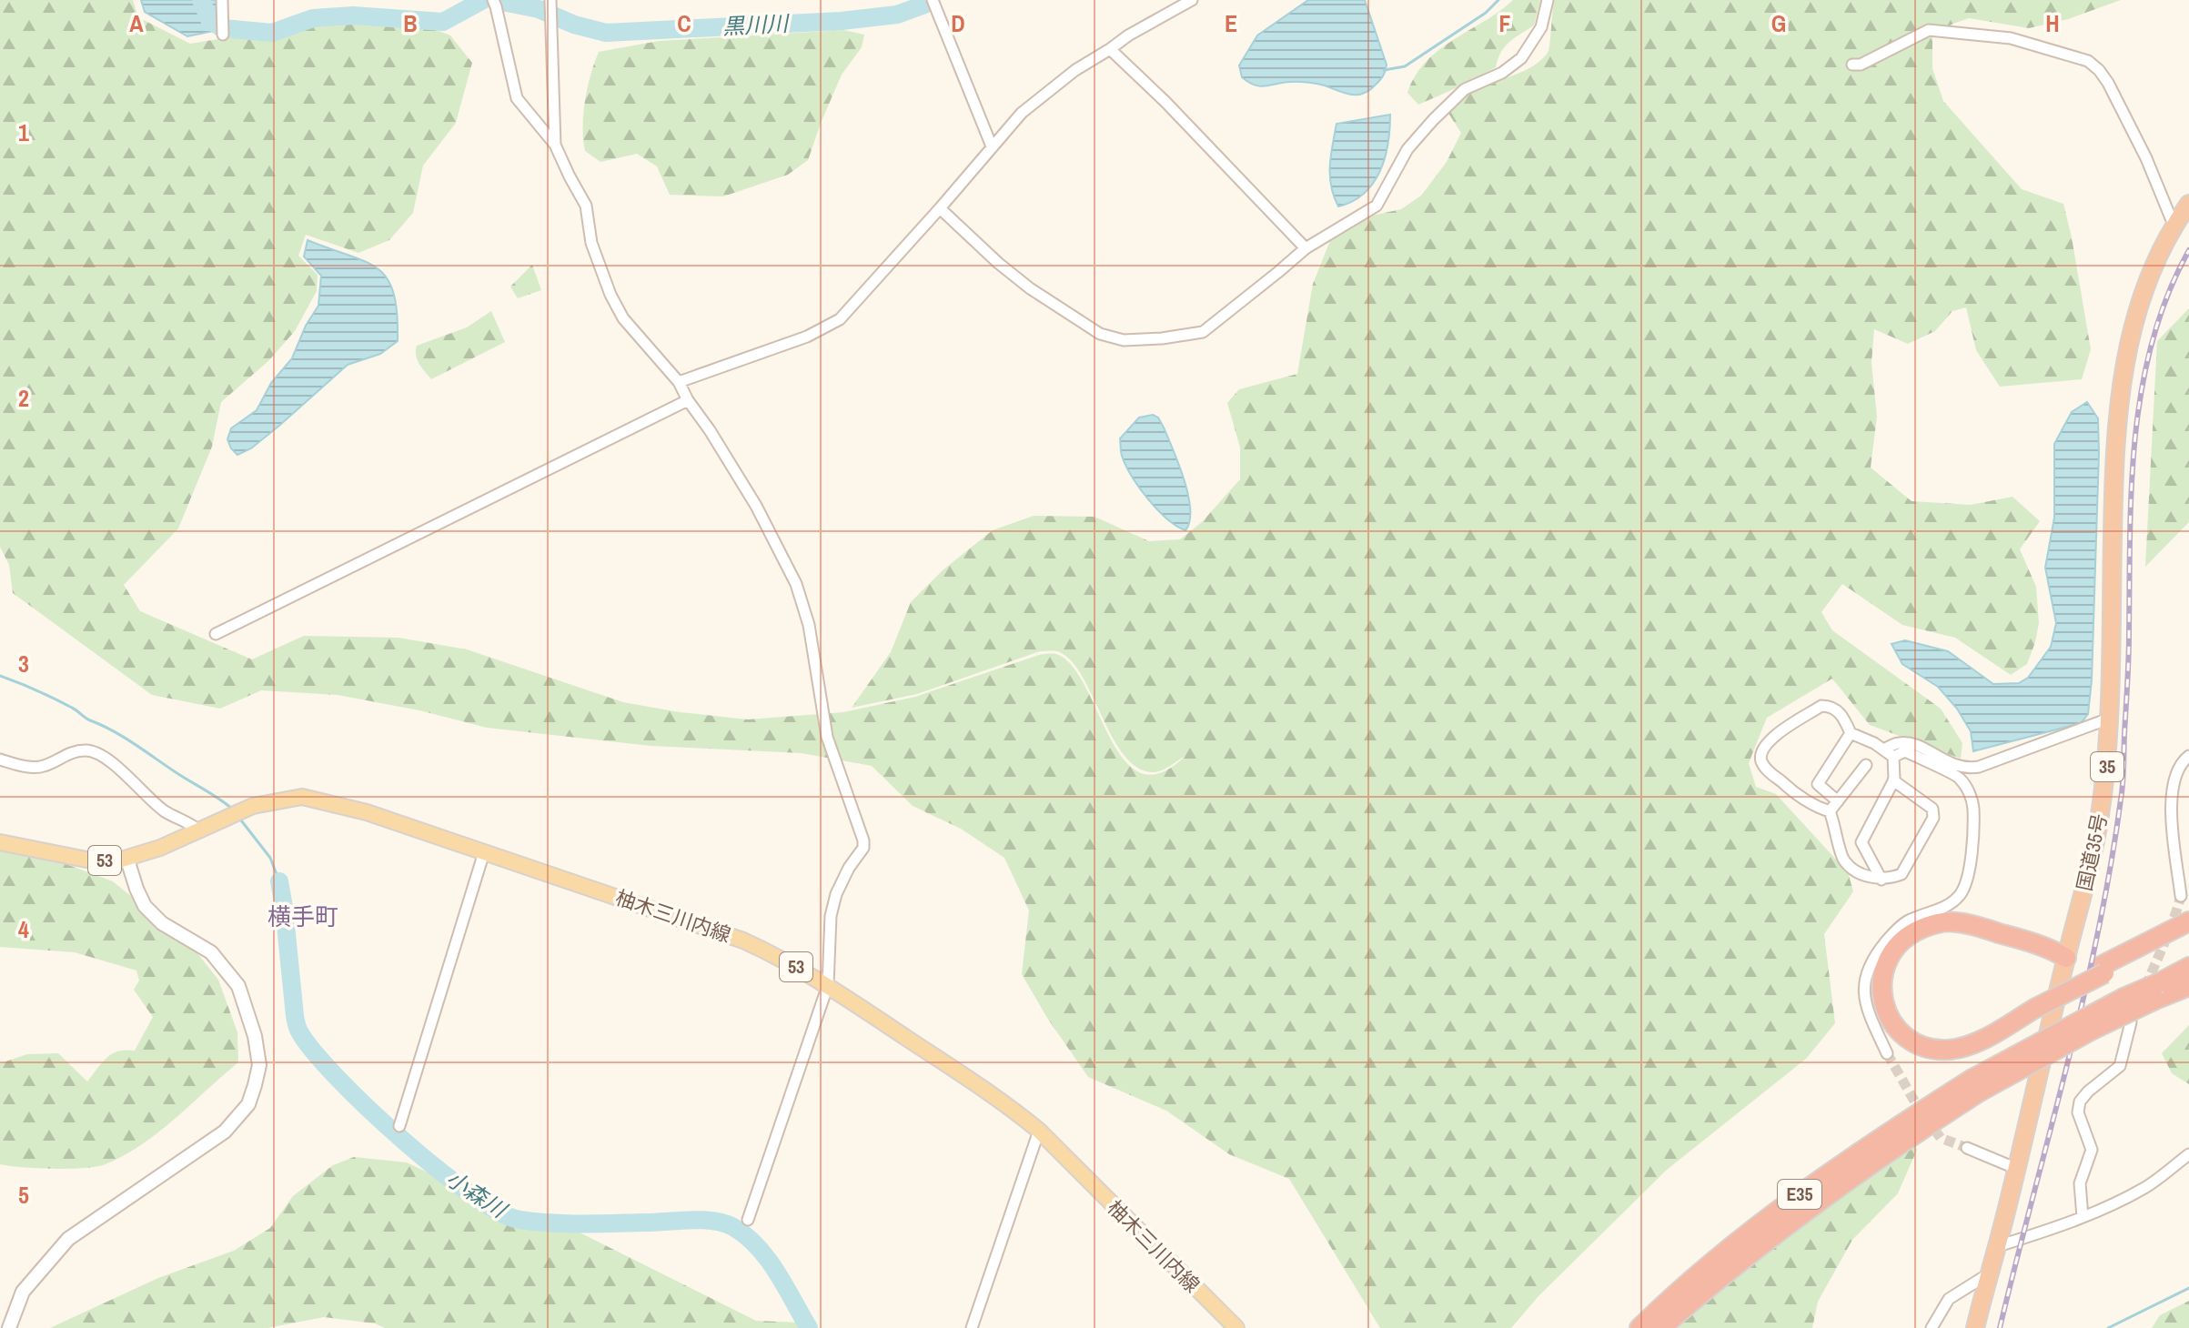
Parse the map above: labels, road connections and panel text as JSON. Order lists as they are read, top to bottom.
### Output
{
  "streets": {
    "highway": ["35", "国道35号", "E35"],
    "main road": ["53", "柚木三川内線"]
  },
  "districts": ["横手町"],
  "water": ["黒川川", "小森川"],
  "grid": {
    "columns": [
      "A",
      "B",
      "C",
      "D",
      "E",
      "F",
      "G",
      "H"
    ],
    "rows": [
      "1",
      "2",
      "3",
      "4",
      "5"
    ]
  }
}
